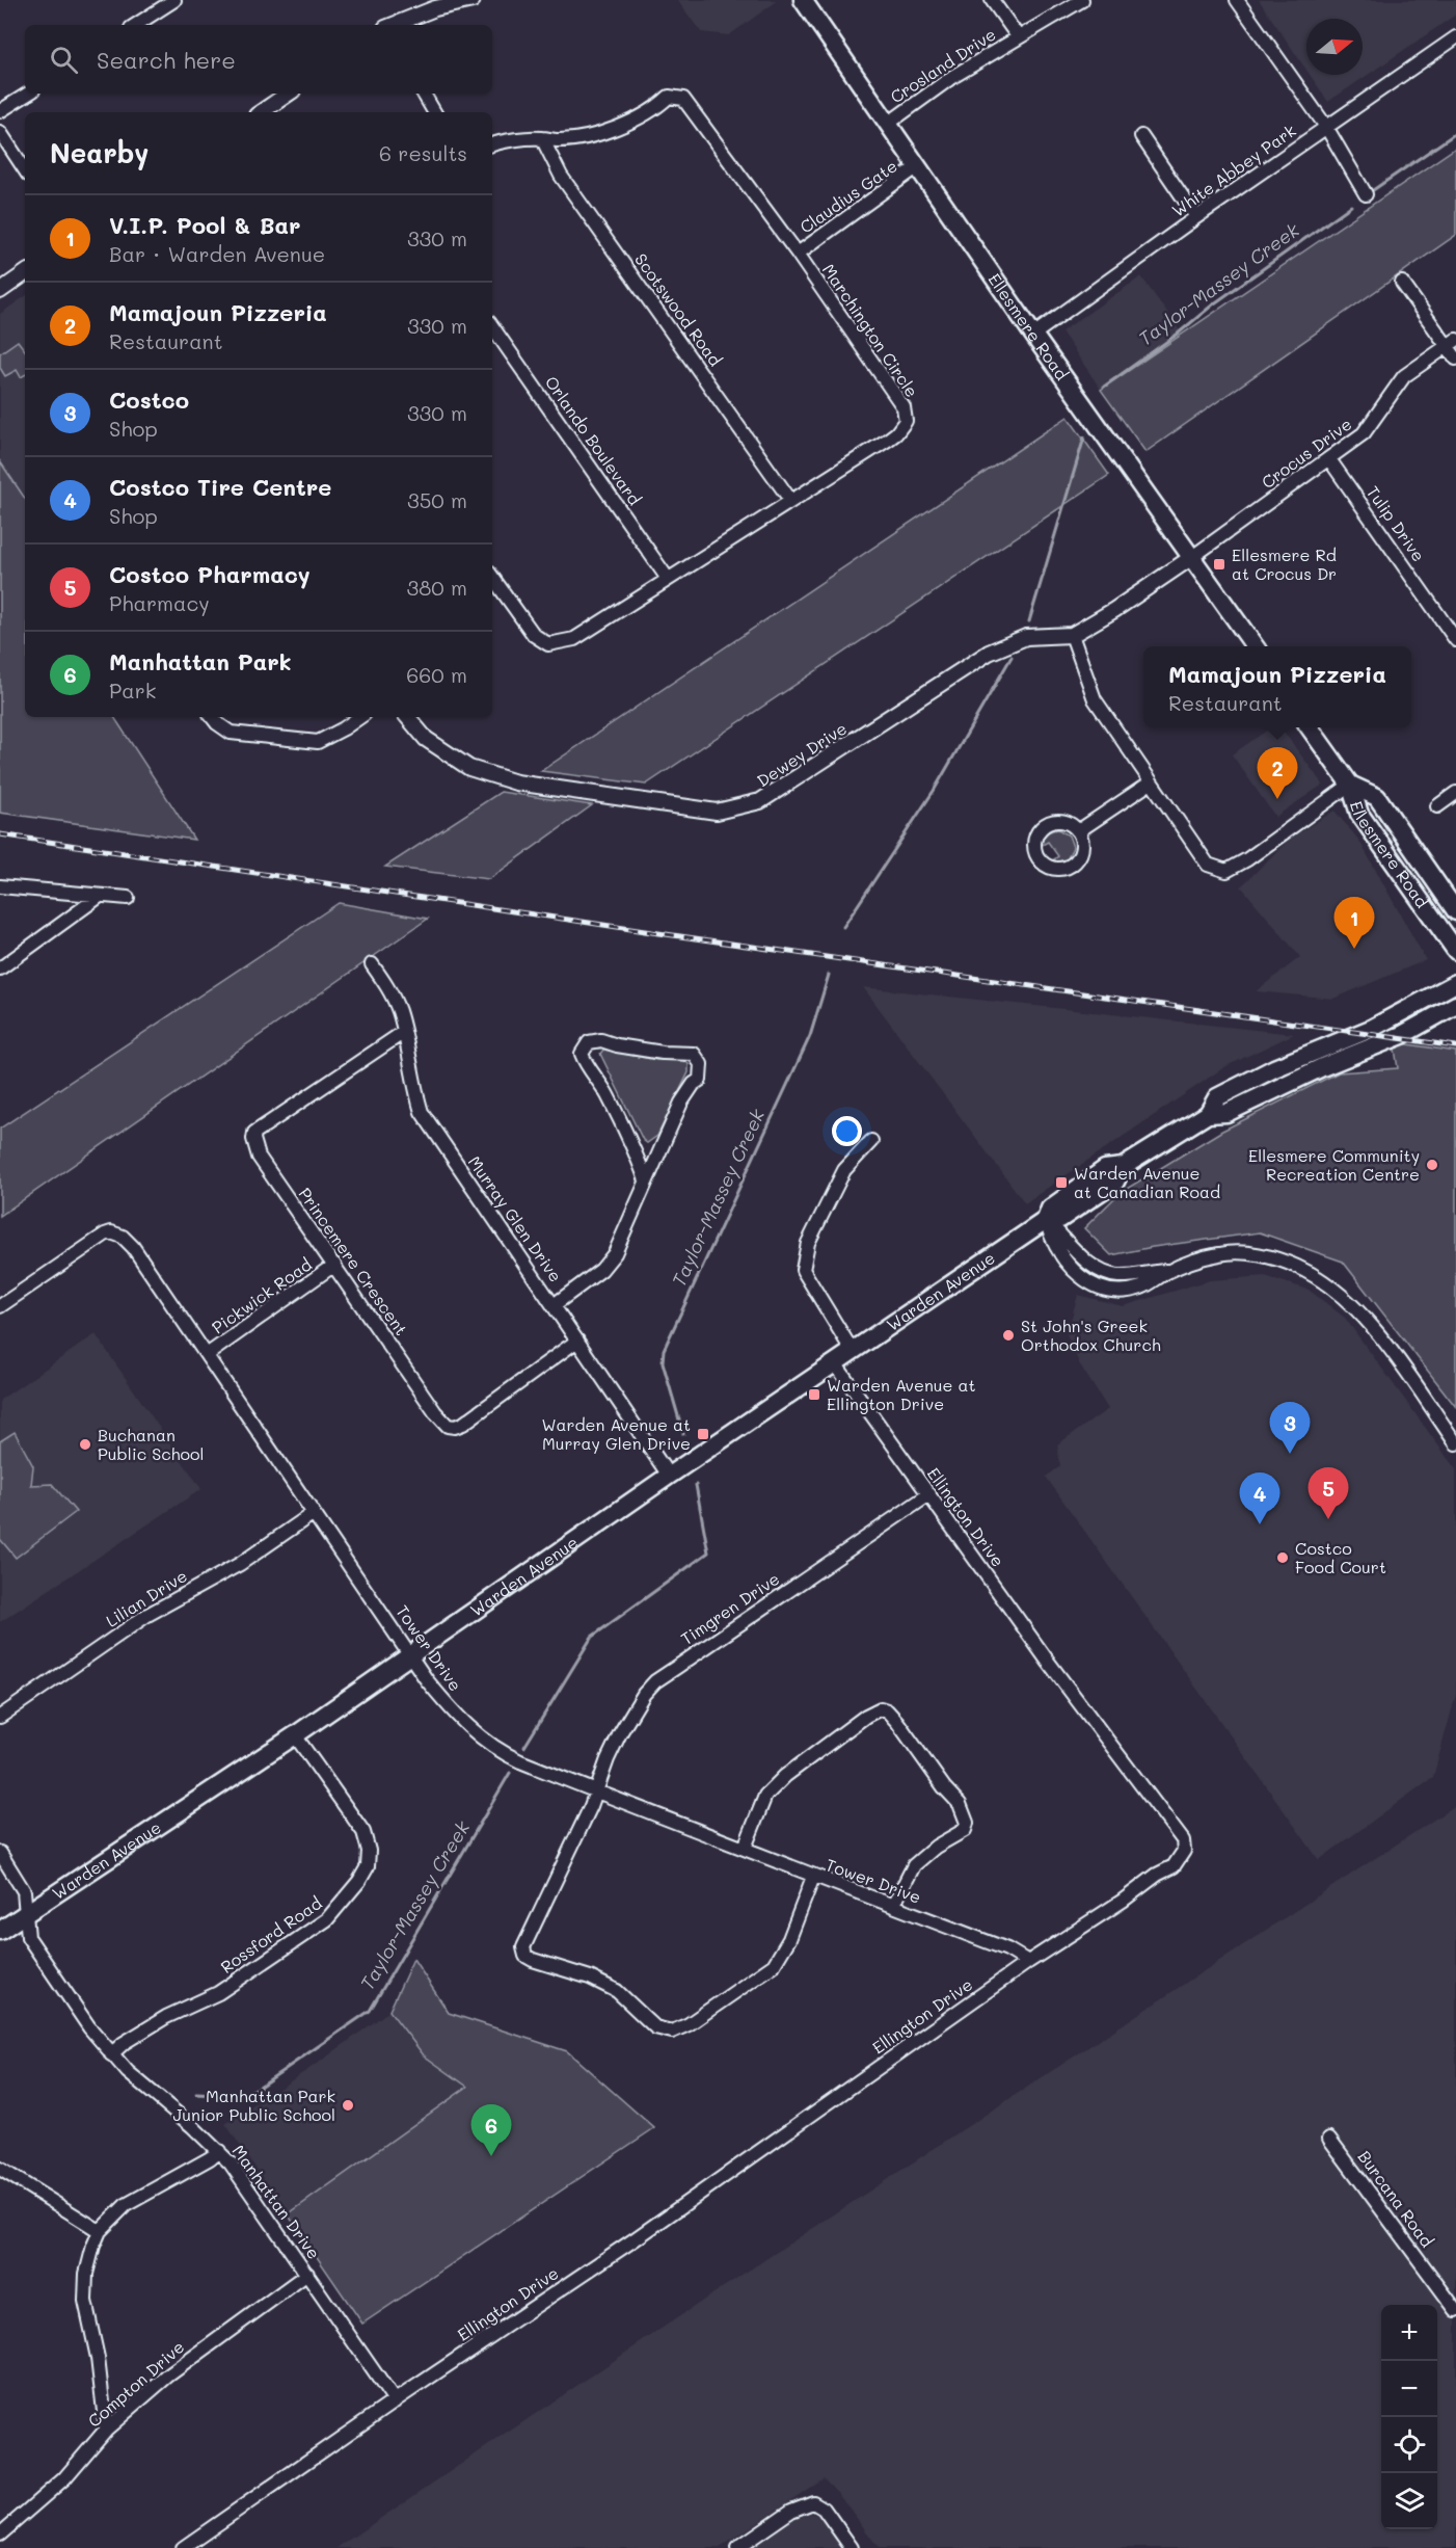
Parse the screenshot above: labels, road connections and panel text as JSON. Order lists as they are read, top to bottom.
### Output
{
  "streets": {
    "main road": ["Ellesmere Road", "Warden Avenue"],
    "street": [
      "Crosland Drive",
      "White Abbey Park",
      "Claudius Gate",
      "Scotswood Road",
      "Marchington Circle",
      "Orlando Boulevard",
      "Crocus Drive",
      "Tulip Drive",
      "Dewey Drive",
      "Murray Glen Drive",
      "Princemere Crescent",
      "Pickwick Road",
      "Ellington Drive",
      "Lilian Drive",
      "Timgren Drive",
      "Tower Drive",
      "Rossford Road",
      "Burcana Road",
      "Manhattan Drive",
      "Compton Drive"
    ]
  },
  "crossings": [
    ["Crosland Drive", "Ellesmere Road"],
    ["White Abbey Park", "Ellesmere Road"],
    ["Claudius Gate", "Ellesmere Road"],
    ["Claudius Gate", "Marchington Circle"],
    ["Scotswood Road", "Marchington Circle"],
    ["Ellesmere Road", "Crocus Drive"],
    ["Ellesmere Road", "Dewey Drive"],
    ["Marchington Circle", "Orlando Boulevard"],
    ["Crocus Drive", "Tulip Drive"],
    ["Crocus Drive", "Dewey Drive"],
    ["Murray Glen Drive", "Princemere Crescent"],
    ["Murray Glen Drive", "Warden Avenue"],
    ["Princemere Crescent", "Pickwick Road"],
    ["Warden Avenue", "Ellington Drive"],
    ["Warden Avenue", "Tower Drive"],
    ["Warden Avenue", "Rossford Road"],
    ["Warden Avenue", "Manhattan Drive"],
    ["Pickwick Road", "Tower Drive"],
    ["Ellington Drive", "Timgren Drive"],
    ["Ellington Drive", "Tower Drive"],
    ["Ellington Drive", "Manhattan Drive"],
    ["Lilian Drive", "Tower Drive"],
    ["Timgren Drive", "Tower Drive"],
    ["Rossford Road", "Manhattan Drive"],
    ["Manhattan Drive", "Compton Drive"]
  ],
  "water": ["Taylor-Massey Creek"],
  "places": {
    "transit": [
      "Ellesmere Rd at Crocus Dr",
      "Warden Avenue at Canadian Road",
      "Warden Avenue at Ellington Drive",
      "Warden Avenue at Murray Glen Drive"
    ],
    "other": [
      "Ellesmere Community Recreation Centre",
      "St John's Greek Orthodox Church",
      "Buchanan Public School",
      "Costco Food Court",
      "Manhattan Park Junior Public School"
    ]
  },
  "north": "right",
  "page": {
    "search": "Search here",
    "heading": ["Nearby", "6 results"],
    "list": [
      {
        "mark": "1",
        "name": "V.I.P. Pool & Bar",
        "note": "Bar · Warden Avenue",
        "value": "330 m"
      },
      {
        "mark": "2",
        "name": "Mamajoun Pizzeria",
        "note": "Restaurant",
        "value": "330 m"
      },
      {
        "mark": "3",
        "name": "Costco",
        "note": "Shop",
        "value": "330 m"
      },
      {
        "mark": "4",
        "name": "Costco Tire Centre",
        "note": "Shop",
        "value": "350 m"
      },
      {
        "mark": "5",
        "name": "Costco Pharmacy",
        "note": "Pharmacy",
        "value": "380 m"
      },
      {
        "mark": "6",
        "name": "Manhattan Park",
        "note": "Park",
        "value": "660 m"
      }
    ],
    "popup": ["Mamajoun Pizzeria", "Restaurant"],
    "pins": [
      "2",
      "1",
      "3",
      "5",
      "4",
      "6"
    ],
    "map_buttons": ["+", "−"]
  }
}
